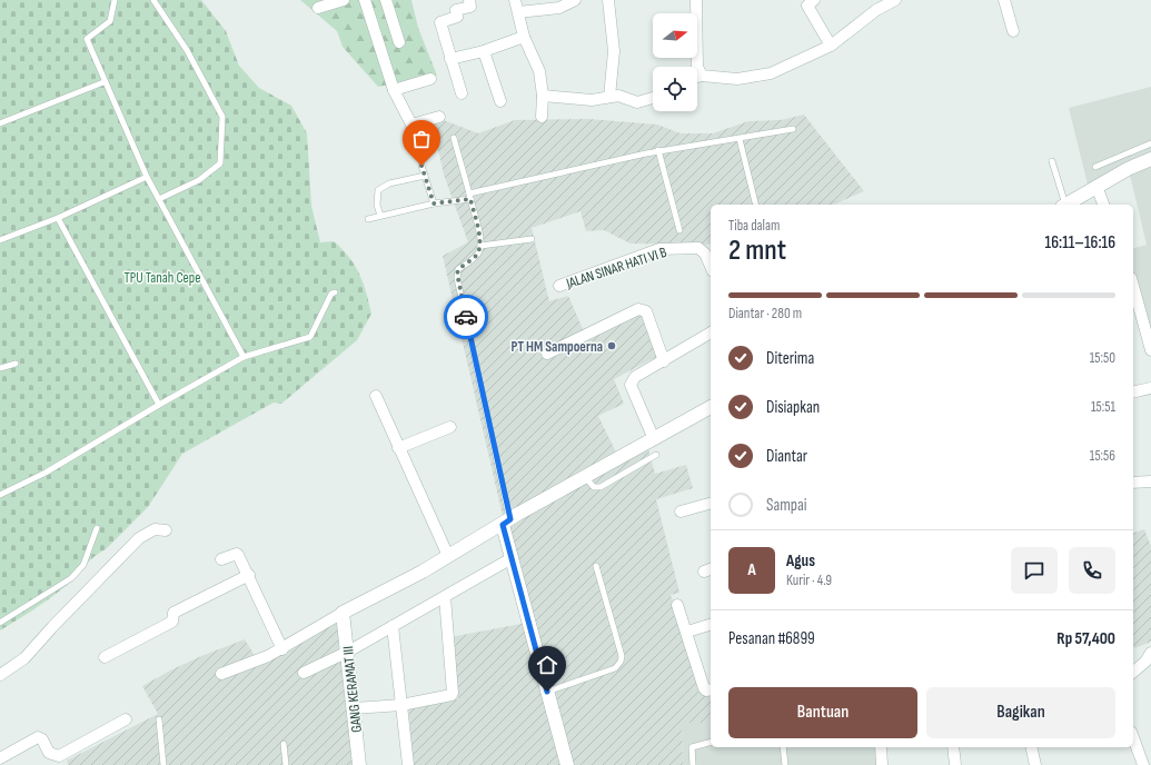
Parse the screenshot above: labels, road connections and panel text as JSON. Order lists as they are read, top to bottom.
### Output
{
  "streets": {
    "street": ["JALAN SINAR HATI VI B", "GANG KERAMAT III"]
  },
  "parks": ["TPU Tanah Cepe"],
  "places": ["PT HM Sampoerna"],
  "north": "right",
  "page": {
    "heading": ["2 mnt", "Tiba dalam", "16:11–16:16"],
    "panel": [
      "Agus",
      "Kurir · 4.9",
      "Pesanan #6899",
      "Rp 57,400"
    ],
    "bar": "Diantar · 280 m",
    "list": [
      ["Diterima", "15:50"],
      ["Disiapkan", "15:51"],
      ["Diantar", "15:56"],
      "Sampai"
    ],
    "round": "A",
    "buttons": ["Bantuan", "Bagikan"]
  }
}
